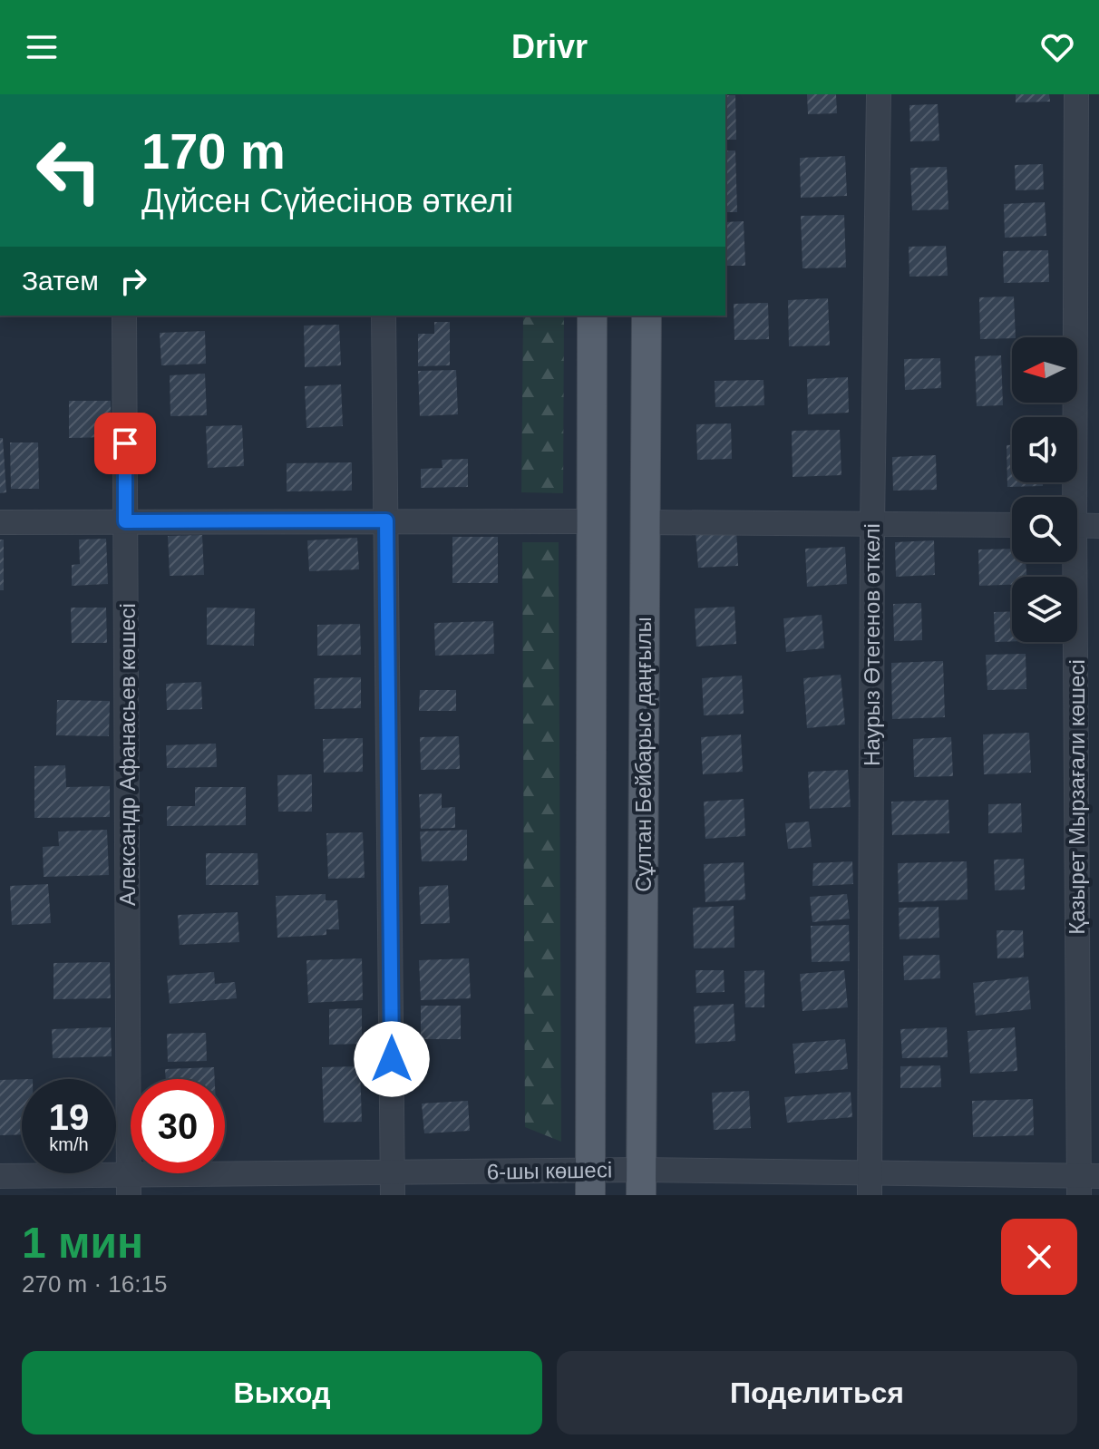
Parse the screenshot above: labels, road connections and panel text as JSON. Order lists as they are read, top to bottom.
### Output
{
  "streets": {
    "main road": ["Сұлтан Бейбарыс даңғылы"],
    "street": [
      "Наурыз Өтегенов өткелі",
      "Александр Афанасьев көшесі",
      "Қазырет Мырзағали көшесі",
      "6-шы көшесі"
    ]
  },
  "crossings": [
    ["Наурыз Өтегенов өткелі", "6-шы көшесі"],
    ["Александр Афанасьев көшесі", "6-шы көшесі"],
    ["Сұлтан Бейбарыс даңғылы", "6-шы көшесі"],
    ["Қазырет Мырзағали көшесі", "6-шы көшесі"]
  ],
  "north": "left",
  "page": {
    "header": "Drivr",
    "turn": ["170 m", "Дүйсен Сүйесінов өткелі"],
    "then": "Затем",
    "speed": "19 km/h",
    "limit": "30",
    "heading": ["1 мин", "270 m · 16:15"],
    "buttons": ["Выход", "Поделиться"]
  }
}
